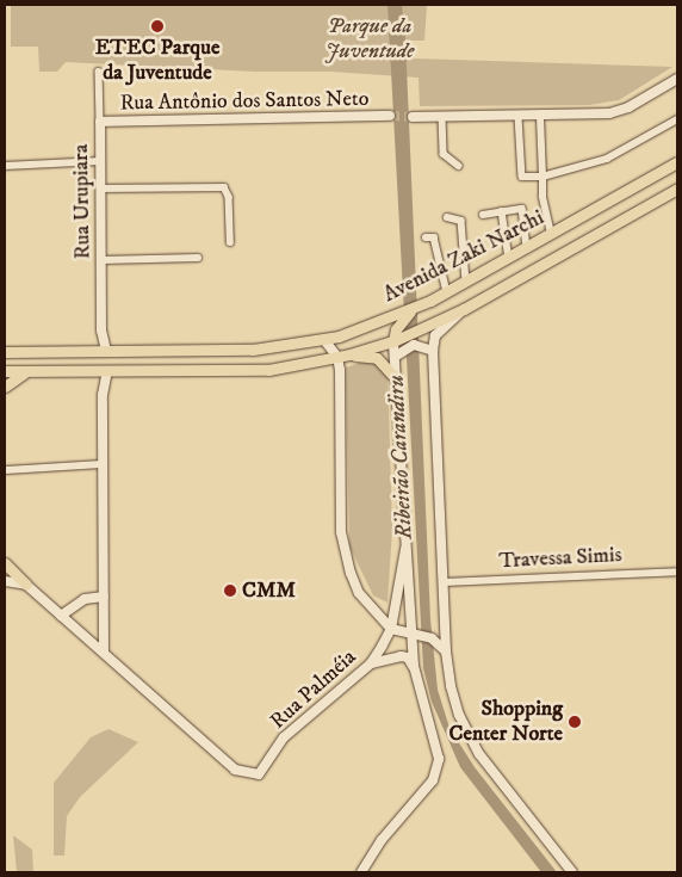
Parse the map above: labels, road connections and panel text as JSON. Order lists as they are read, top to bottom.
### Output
{
  "streets": {
    "main road": ["Avenida Zaki Narchi"],
    "street": [
      "Rua Antônio dos Santos Neto",
      "Rua Urupiara",
      "Travessa Simis",
      "Rua Palméia"
    ]
  },
  "crossings": [
    ["Rua Antônio dos Santos Neto", "Rua Urupiara"],
    ["Rua Urupiara", "Avenida Zaki Narchi"]
  ],
  "water": ["Ribeirão Carandiru"],
  "parks": ["Parque da Juventude"],
  "places": ["ETEC Parque da Juventude", "CMM", "Shopping Center Norte"]
}
